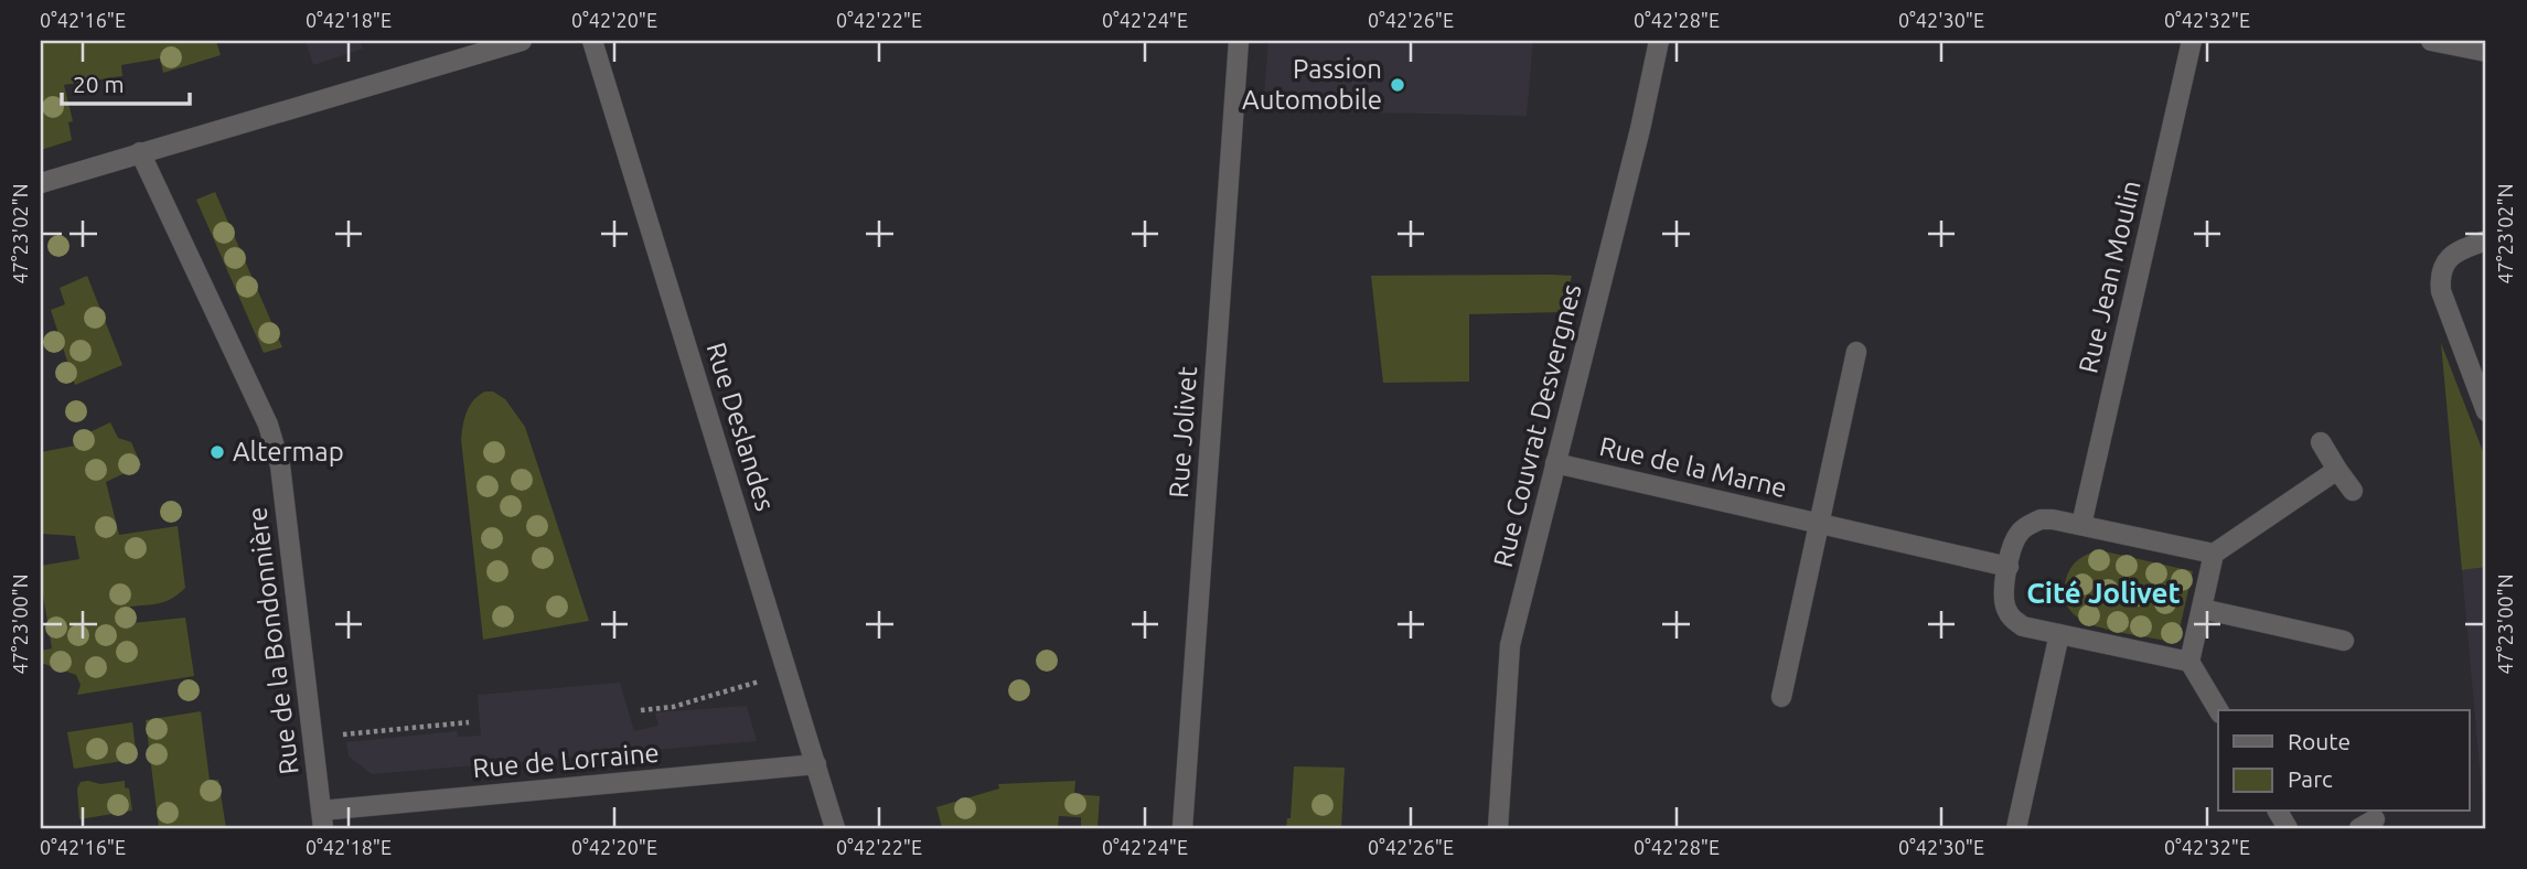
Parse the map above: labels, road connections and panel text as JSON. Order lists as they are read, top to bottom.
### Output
{
  "streets": {
    "street": [
      "Rue Jean Moulin",
      "Rue Couvrat Desvergnes",
      "Rue Deslandes",
      "Rue Jolivet",
      "Rue de la Marne",
      "Rue de la Bondonnière",
      "Rue de Lorraine"
    ]
  },
  "crossings": [
    ["Rue Couvrat Desvergnes", "Rue de la Marne"],
    ["Rue Deslandes", "Rue de Lorraine"],
    ["Rue de la Bondonnière", "Rue de Lorraine"]
  ],
  "districts": ["Cité Jolivet"],
  "places": ["Passion Automobile", "Altermap"],
  "legend": ["Route", "Parc"],
  "scale_bar": "20 m",
  "coordinates": [
    "0°42'16\"E",
    "0°42'18\"E",
    "0°42'20\"E",
    "0°42'22\"E",
    "0°42'24\"E",
    "0°42'26\"E",
    "0°42'28\"E",
    "0°42'30\"E",
    "0°42'32\"E",
    "47°23'02\"N",
    "47°23'00\"N"
  ]
}
